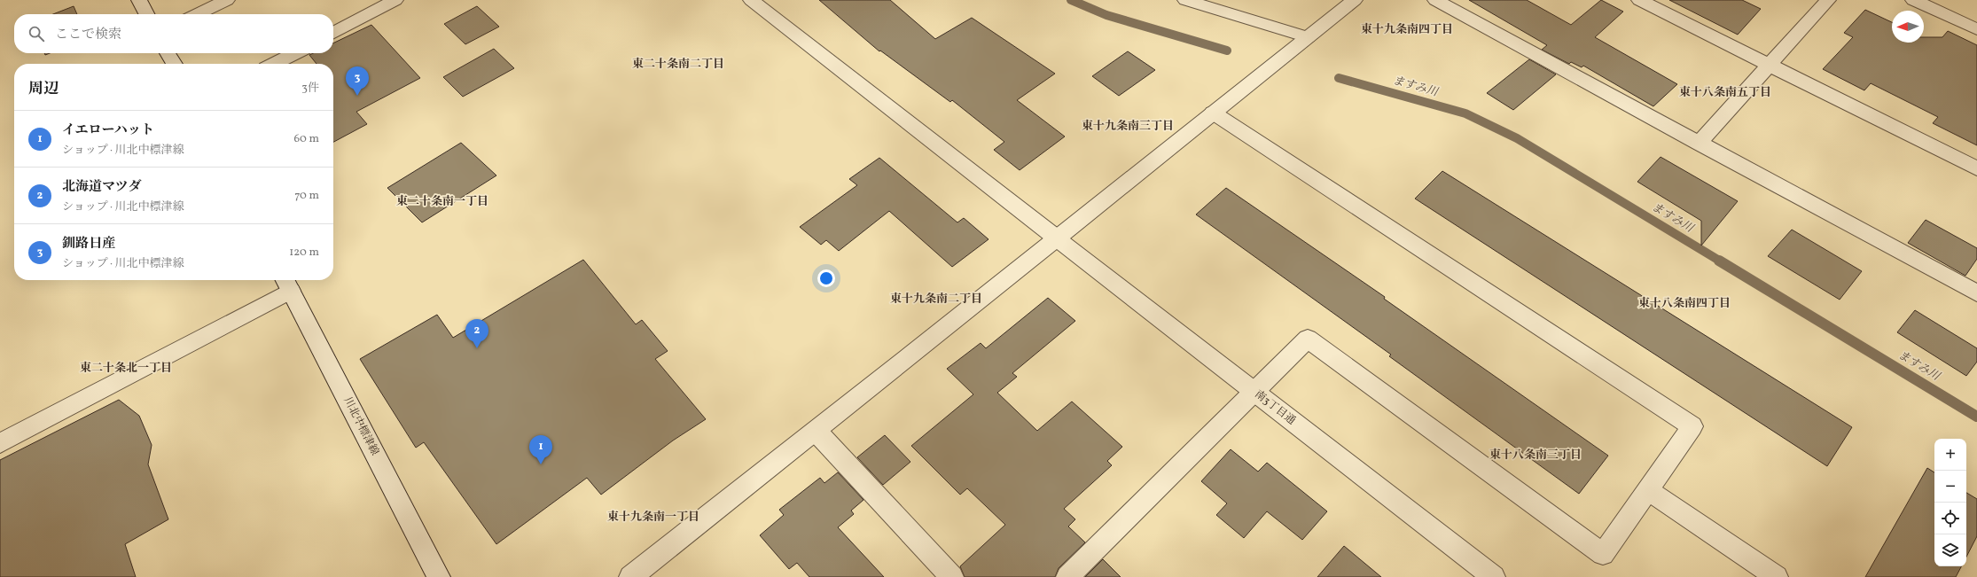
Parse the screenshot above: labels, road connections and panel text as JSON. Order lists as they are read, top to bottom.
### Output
{
  "streets": {
    "street": ["南3丁目通", "川北中標津線"]
  },
  "districts": [
    "東十九条南四丁目",
    "東二十条南二丁目",
    "東十八条南五丁目",
    "東十九条南三丁目",
    "東二十条南一丁目",
    "東十九条南二丁目",
    "東十八条南四丁目",
    "東二十条北一丁目",
    "東十八条南三丁目",
    "東十九条南一丁目"
  ],
  "water": ["ますみ川"],
  "north": "left",
  "page": {
    "search": "ここで検索",
    "heading": ["周辺", "3件"],
    "pins": ["3", "2", "1"],
    "list": [
      {
        "mark": "1",
        "name": "イエローハット",
        "note": "ショップ · 川北中標津線",
        "value": "60 m"
      },
      {
        "mark": "2",
        "name": "北海道マツダ",
        "note": "ショップ · 川北中標津線",
        "value": "70 m"
      },
      {
        "mark": "3",
        "name": "釧路日産",
        "note": "ショップ · 川北中標津線",
        "value": "120 m"
      }
    ],
    "map_buttons": ["+", "−"]
  }
}
